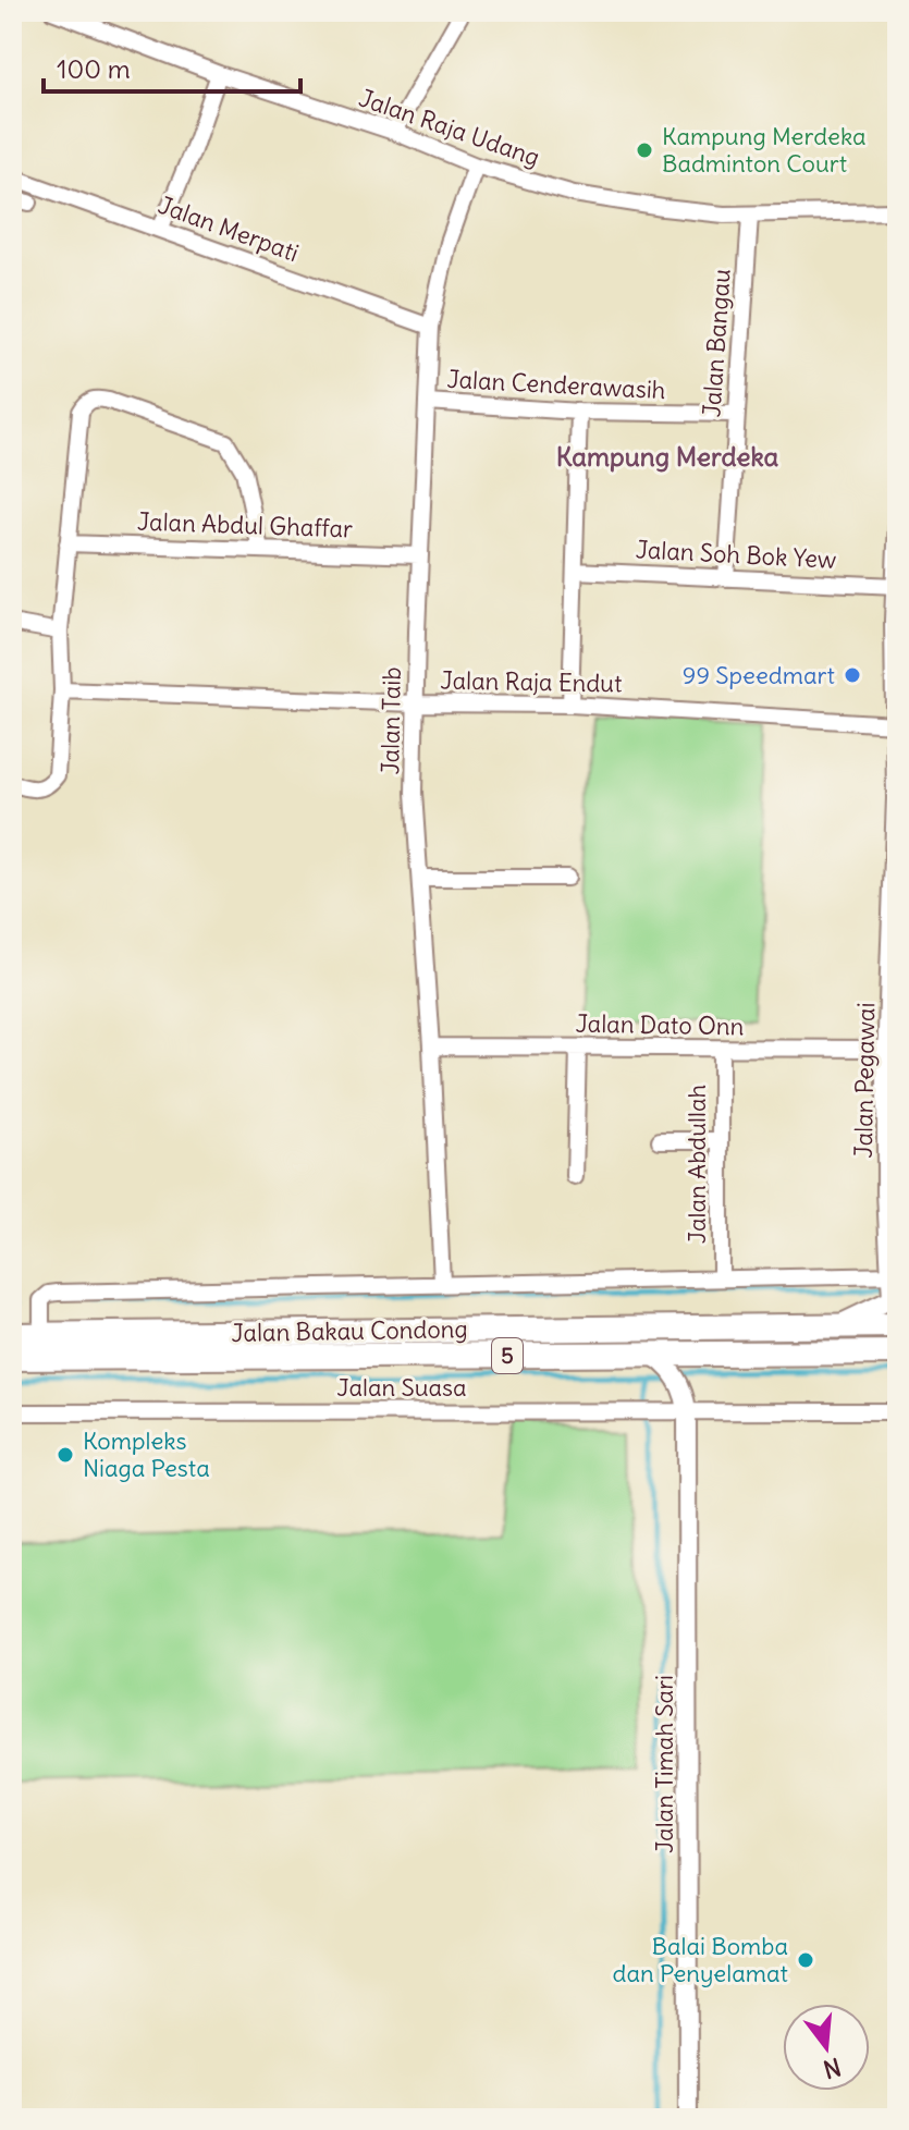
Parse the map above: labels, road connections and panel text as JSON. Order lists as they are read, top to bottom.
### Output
{
  "streets": {
    "main road": ["Jalan Bakau Condong", "5"],
    "street": [
      "Jalan Raja Udang",
      "Jalan Merpati",
      "Jalan Bangau",
      "Jalan Cenderawasih",
      "Jalan Abdul Ghaffar",
      "Jalan Soh Bok Yew",
      "Jalan Raja Endut",
      "Jalan Taib",
      "Jalan Dato Onn",
      "Jalan Pegawai",
      "Jalan Abdullah",
      "Jalan Suasa",
      "Jalan Timah Sari"
    ]
  },
  "crossings": [
    ["Jalan Raja Udang", "Jalan Bangau"],
    ["Jalan Raja Udang", "Jalan Taib"],
    ["Jalan Merpati", "Jalan Taib"],
    ["Jalan Bangau", "Jalan Cenderawasih"],
    ["Jalan Bangau", "Jalan Soh Bok Yew"],
    ["Jalan Cenderawasih", "Jalan Taib"],
    ["Jalan Abdul Ghaffar", "Jalan Taib"],
    ["Jalan Soh Bok Yew", "Jalan Pegawai"],
    ["Jalan Raja Endut", "Jalan Taib"],
    ["Jalan Raja Endut", "Jalan Pegawai"],
    ["Jalan Taib", "Jalan Dato Onn"],
    ["Jalan Dato Onn", "Jalan Pegawai"],
    ["Jalan Dato Onn", "Jalan Abdullah"],
    ["Jalan Suasa", "Jalan Timah Sari"]
  ],
  "districts": ["Kampung Merdeka"],
  "places": [
    "Kampung Merdeka Badminton Court",
    "99 Speedmart",
    "Kompleks Niaga Pesta",
    "Balai Bomba dan Penyelamat"
  ],
  "scale_bar": "100 m",
  "north": "bottom"
}
